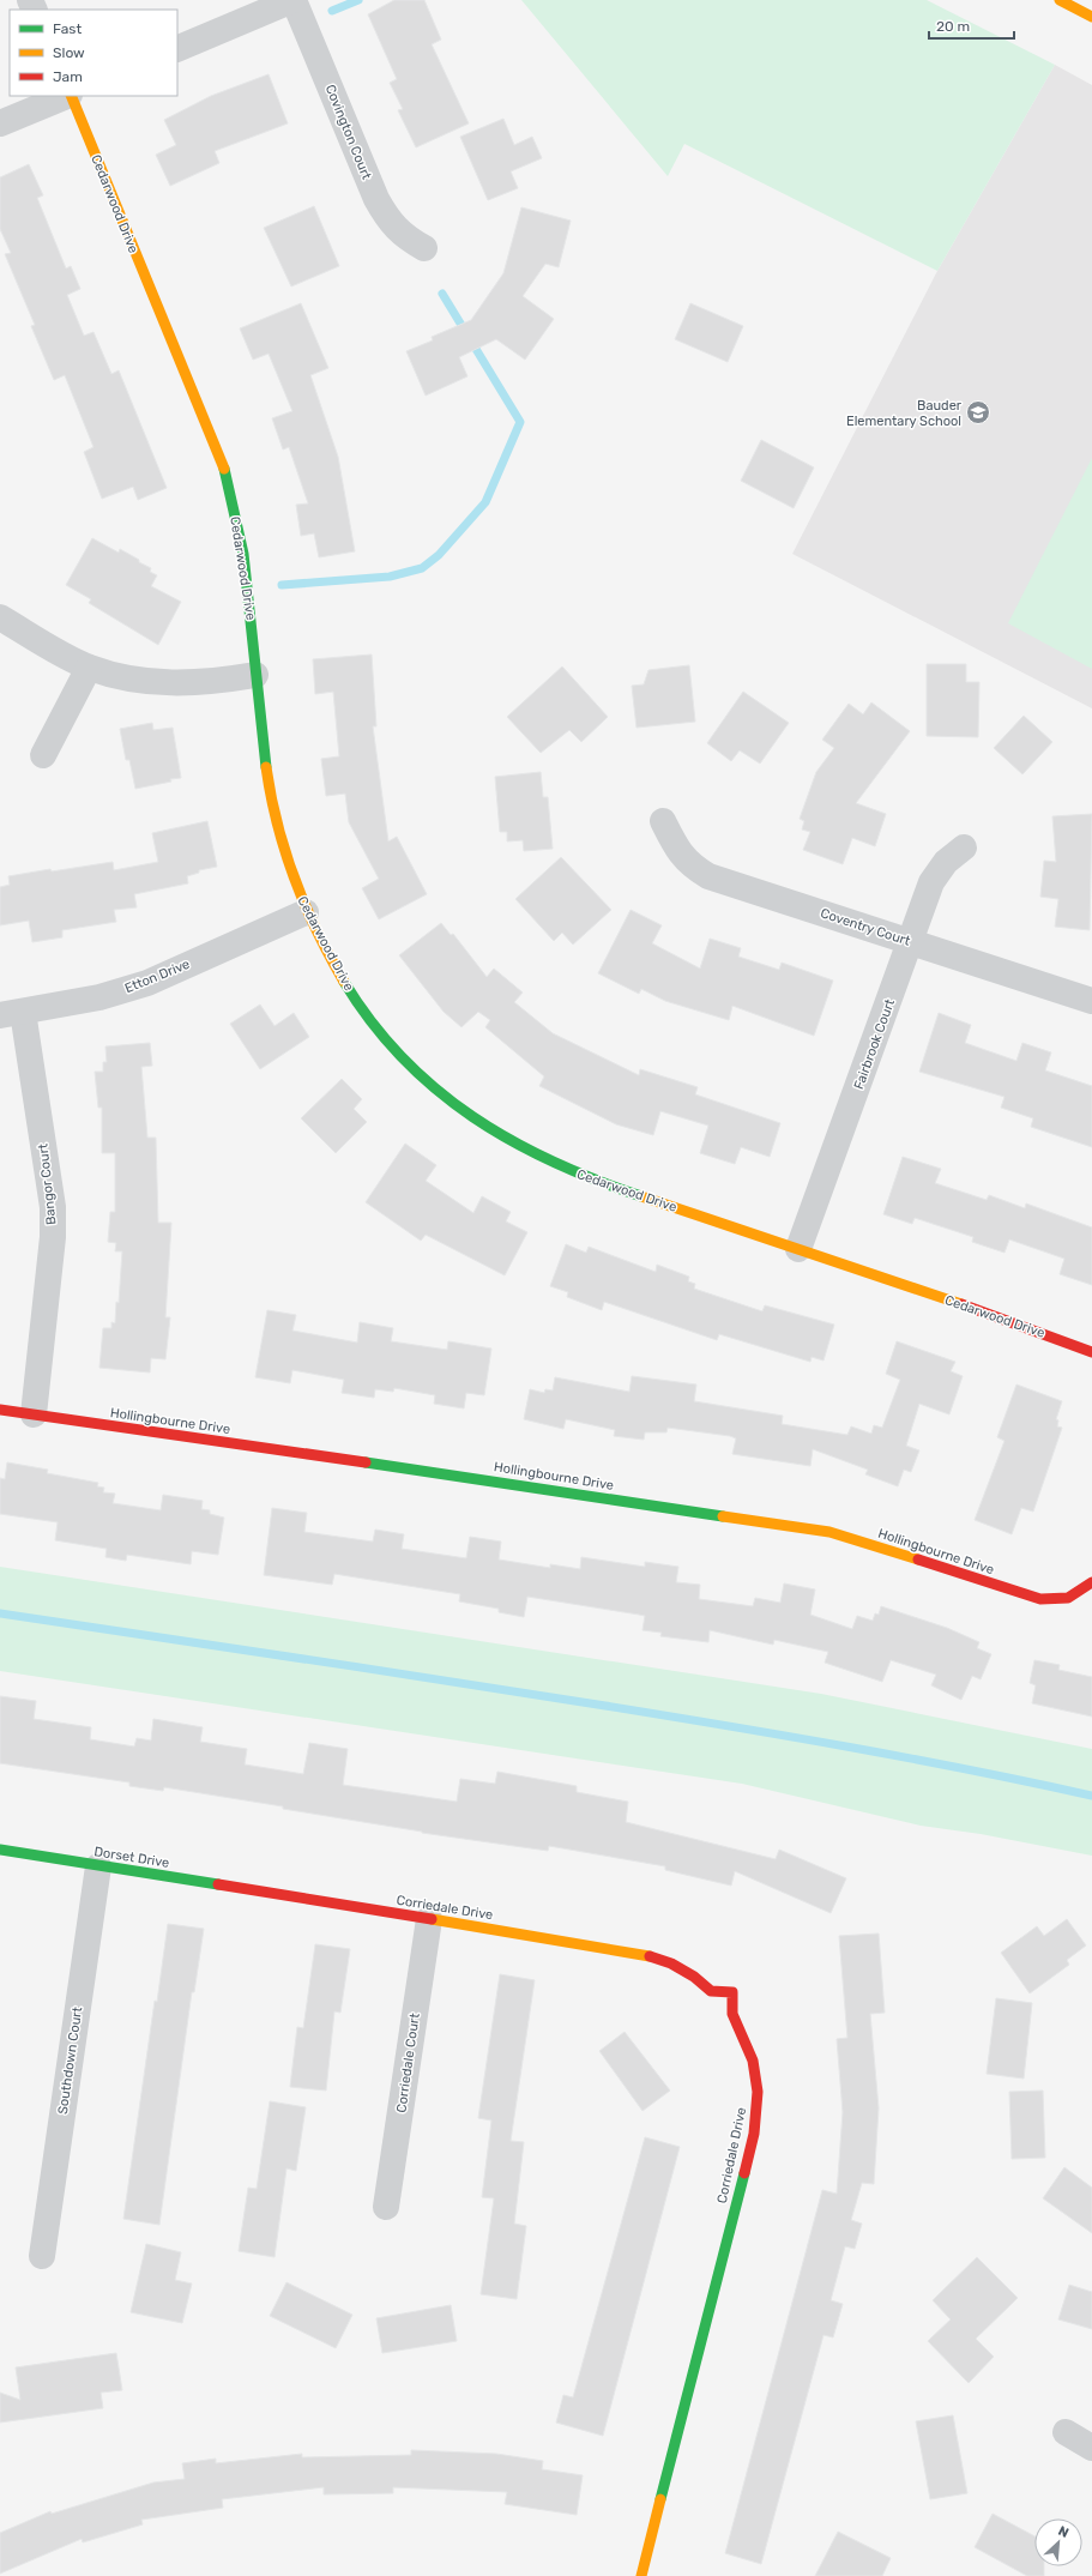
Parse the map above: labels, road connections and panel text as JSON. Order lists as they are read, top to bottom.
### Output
{
  "streets": {
    "street": [
      "Covington Court",
      "Cedarwood Drive",
      "Coventry Court",
      "Etton Drive",
      "Fairbrook Court",
      "Bangor Court",
      "Hollingbourne Drive",
      "Dorset Drive",
      "Corriedale Drive",
      "Southdown Court",
      "Corriedale Court"
    ]
  },
  "crossings": [
    ["Cedarwood Drive", "Etton Drive"],
    ["Cedarwood Drive", "Fairbrook Court"],
    ["Coventry Court", "Fairbrook Court"],
    ["Etton Drive", "Bangor Court"],
    ["Bangor Court", "Hollingbourne Drive"],
    ["Dorset Drive", "Corriedale Drive"],
    ["Dorset Drive", "Southdown Court"],
    ["Corriedale Drive", "Corriedale Court"]
  ],
  "places": {
    "school or university": ["Bauder Elementary School"]
  },
  "legend": ["Fast", "Slow", "Jam"],
  "scale_bar": "20 m",
  "north": "top right"
}
